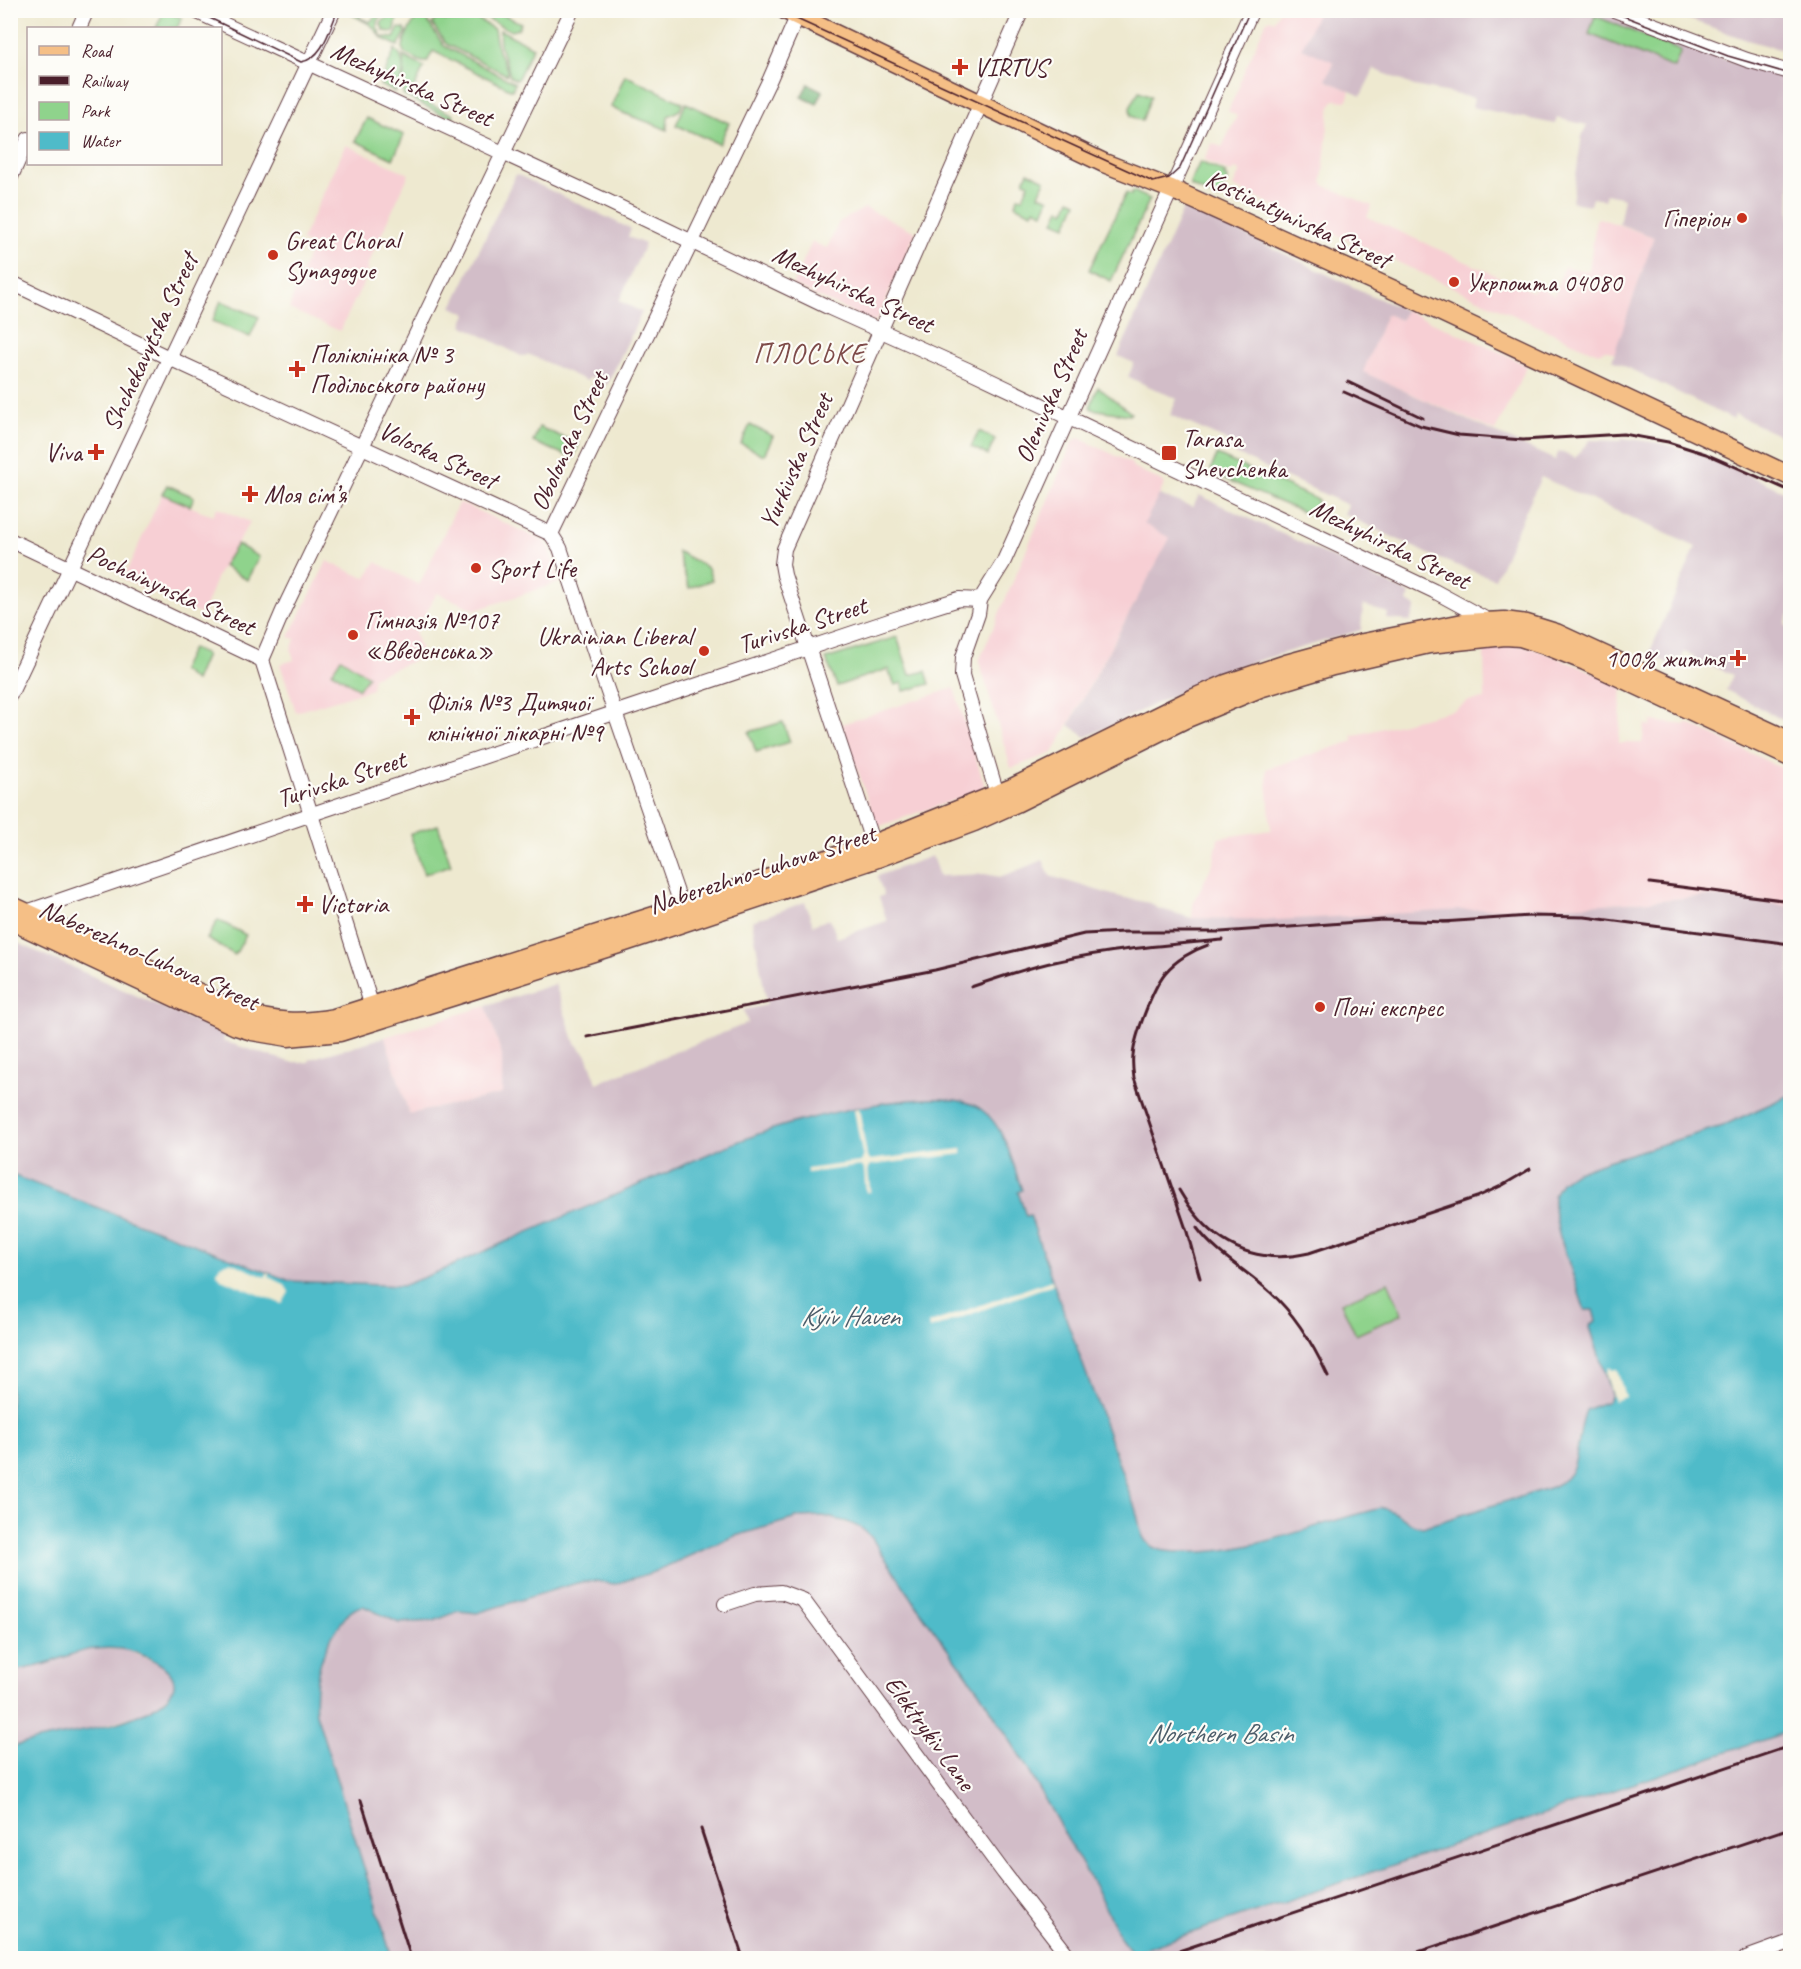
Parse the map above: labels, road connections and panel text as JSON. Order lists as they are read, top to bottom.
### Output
{
  "streets": {
    "main road": ["Mezhyhirska Street", "Kostiantynivska Street", "Naberezhno-Luhova Street"],
    "street": [
      "Shchekavytska Street",
      "Olenivska Street",
      "Obolonska Street",
      "Voloska Street",
      "Yurkivska Street",
      "Pochainynska Street",
      "Turivska Street",
      "Elektrykiv Lane"
    ]
  },
  "crossings": [
    ["Mezhyhirska Street", "Shchekavytska Street"],
    ["Mezhyhirska Street", "Olenivska Street"],
    ["Mezhyhirska Street", "Obolonska Street"],
    ["Mezhyhirska Street", "Yurkivska Street"],
    ["Mezhyhirska Street", "Naberezhno-Luhova Street"],
    ["Kostiantynivska Street", "Olenivska Street"],
    ["Kostiantynivska Street", "Obolonska Street"],
    ["Kostiantynivska Street", "Yurkivska Street"],
    ["Shchekavytska Street", "Voloska Street"],
    ["Shchekavytska Street", "Pochainynska Street"],
    ["Olenivska Street", "Turivska Street"],
    ["Olenivska Street", "Naberezhno-Luhova Street"],
    ["Obolonska Street", "Voloska Street"],
    ["Obolonska Street", "Turivska Street"],
    ["Obolonska Street", "Naberezhno-Luhova Street"],
    ["Yurkivska Street", "Turivska Street"],
    ["Yurkivska Street", "Naberezhno-Luhova Street"],
    ["Pochainynska Street", "Turivska Street"],
    ["Pochainynska Street", "Naberezhno-Luhova Street"],
    ["Turivska Street", "Naberezhno-Luhova Street"]
  ],
  "districts": ["ПЛОСЬКЕ"],
  "water": ["Kyiv Haven", "Northern Basin"],
  "places": {
    "health": [
      "VIRTUS",
      "Поліклініка № 3 Подільського району",
      "Viva",
      "Моя сім’я",
      "100% життя",
      "Філія №3 Дитячої клінічної лікарні №9",
      "Victoria"
    ],
    "other": [
      "Гіперіон",
      "Great Choral Synagogue",
      "Укрпошта 04080",
      "Sport Life",
      "Гімназія №107 «Введенська»",
      "Ukrainian Liberal Arts School",
      "Поні експрес"
    ],
    "transit": ["Tarasa Shevchenka"]
  },
  "legend": [
    "Road",
    "Railway",
    "Park",
    "Water"
  ]
}
